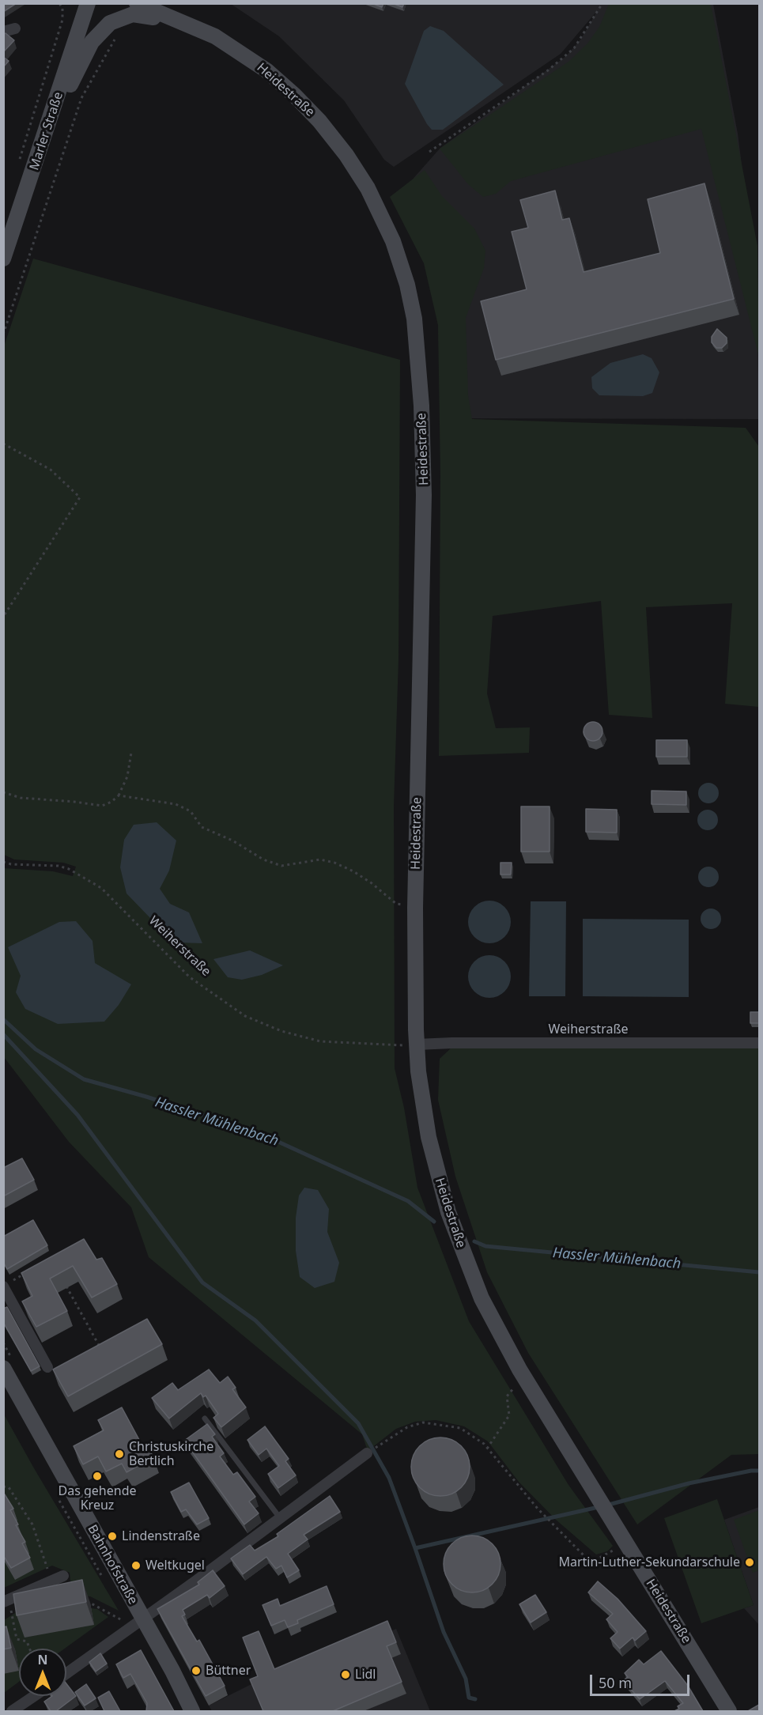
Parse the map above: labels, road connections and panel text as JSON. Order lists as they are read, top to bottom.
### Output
{
  "streets": {
    "main road": ["Heidestraße", "Marler Straße", "Bahnhofstraße"],
    "street": ["Weiherstraße"]
  },
  "crossings": [
    ["Heidestraße", "Weiherstraße"]
  ],
  "water": ["Hassler Mühlenbach"],
  "places": [
    "Christuskirche Bertlich",
    "Das gehende Kreuz",
    "Lindenstraße",
    "Martin-Luther-Sekundarschule",
    "Weltkugel",
    "Büttner",
    "Lidl"
  ],
  "scale_bar": "50 m",
  "north": "top"
}
